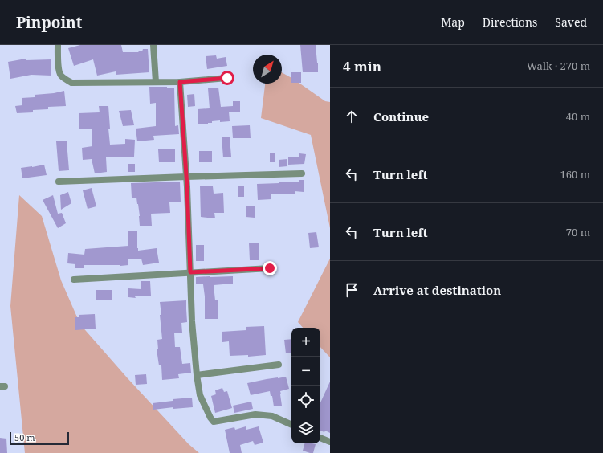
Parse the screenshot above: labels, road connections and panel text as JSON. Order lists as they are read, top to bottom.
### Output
{
  "scale_bar": "50 m",
  "north": "top right",
  "page": {
    "header": "Pinpoint",
    "nav": ["Map", "Directions", "Saved"],
    "heading": ["4 min", "Walk · 270 m"],
    "list": [
      ["Continue", "40 m"],
      ["Turn left", "160 m"],
      ["Turn left", "70 m"],
      "Arrive at destination"
    ],
    "map_buttons": ["+", "−"],
    "scale": "50 m"
  }
}
